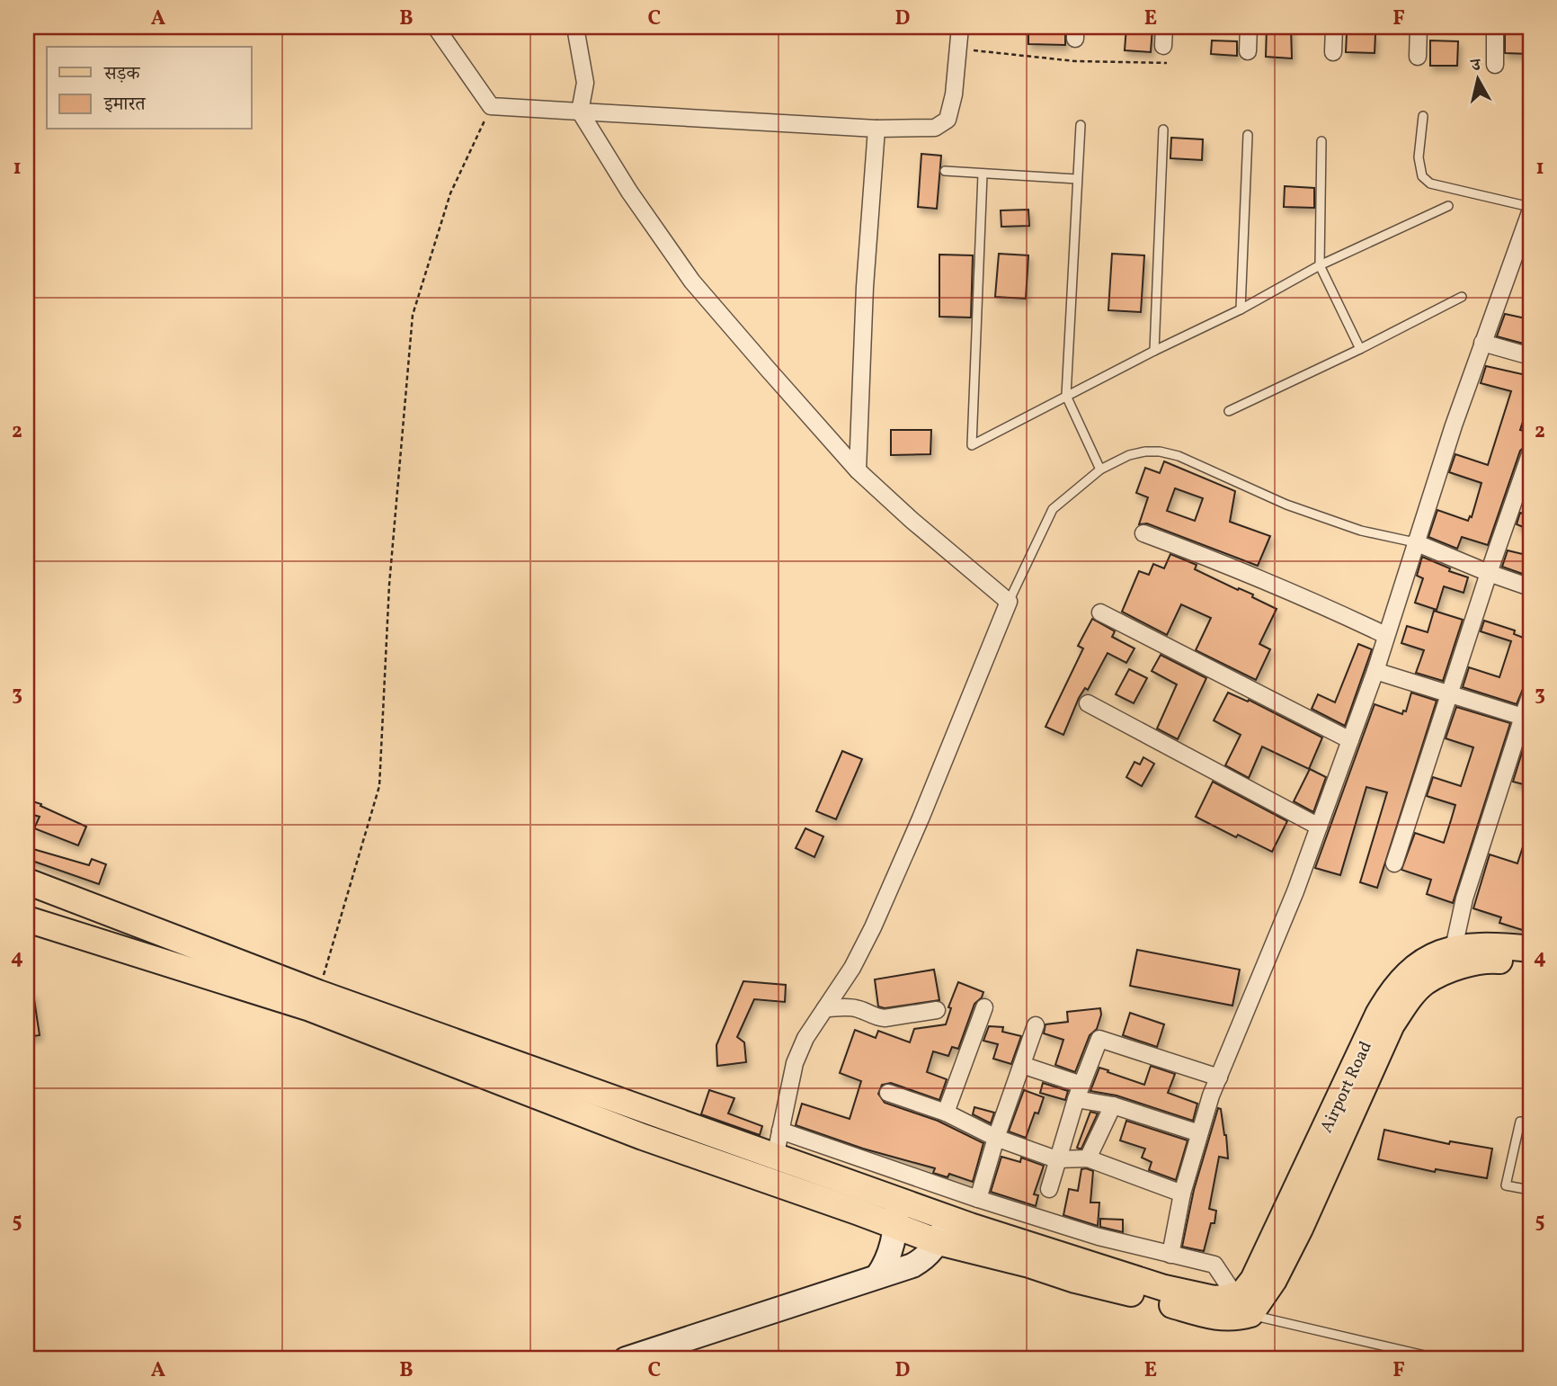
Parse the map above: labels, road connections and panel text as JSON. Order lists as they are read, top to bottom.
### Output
{
  "streets": {
    "main road": ["Airport Road"]
  },
  "legend": ["सड़क", "इमारत"],
  "north": "top",
  "grid": {
    "columns": [
      "A",
      "B",
      "C",
      "D",
      "E",
      "F"
    ],
    "rows": [
      "1",
      "2",
      "3",
      "4",
      "5"
    ]
  }
}
